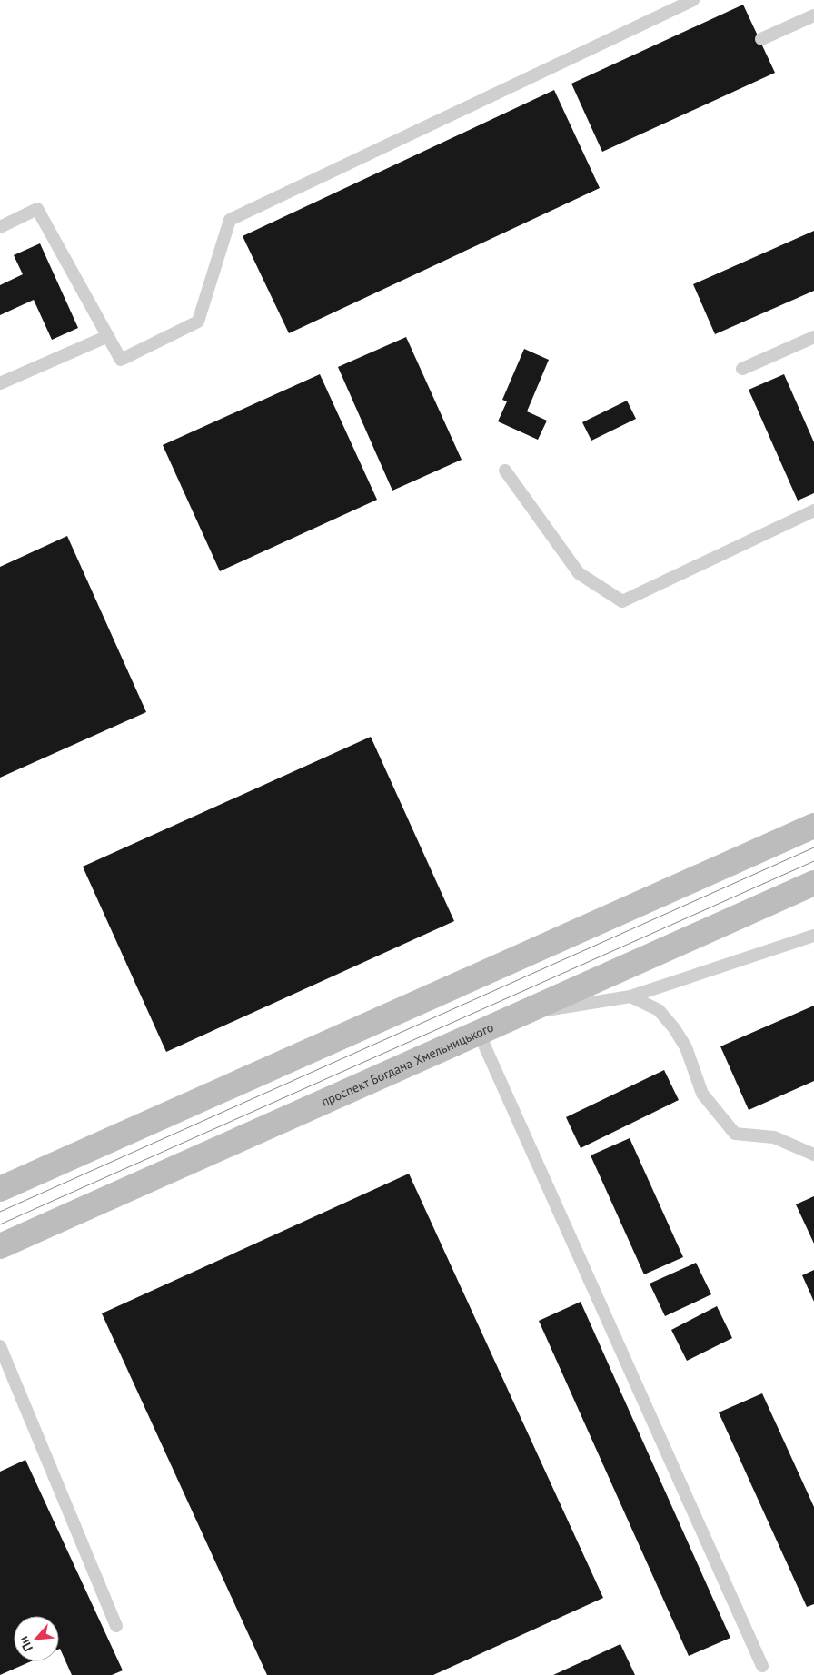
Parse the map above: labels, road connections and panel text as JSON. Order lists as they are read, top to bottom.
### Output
{
  "streets": {
    "main road": ["проспект Богдана Хмельницького"]
  },
  "north": "bottom left"
}
